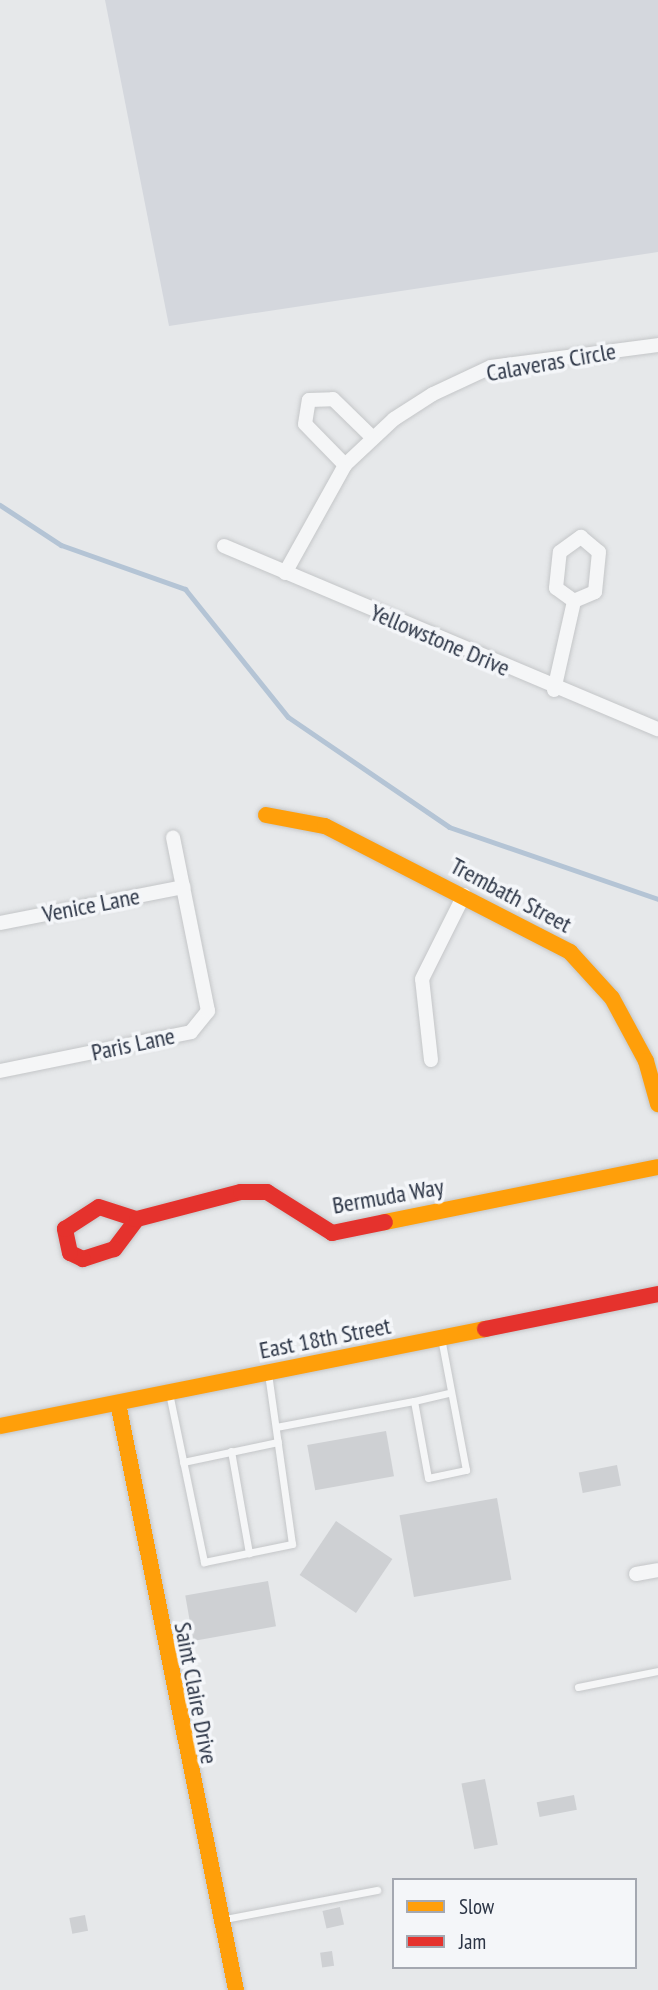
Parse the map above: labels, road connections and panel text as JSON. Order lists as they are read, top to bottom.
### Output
{
  "streets": {
    "street": [
      "Calaveras Circle",
      "Yellowstone Drive",
      "Trembath Street",
      "Venice Lane",
      "Paris Lane",
      "Bermuda Way",
      "East 18th Street",
      "Saint Claire Drive"
    ]
  },
  "crossings": [
    ["Calaveras Circle", "Yellowstone Drive"],
    ["Venice Lane", "Paris Lane"],
    ["East 18th Street", "Saint Claire Drive"]
  ],
  "legend": ["Slow", "Jam"]
}
